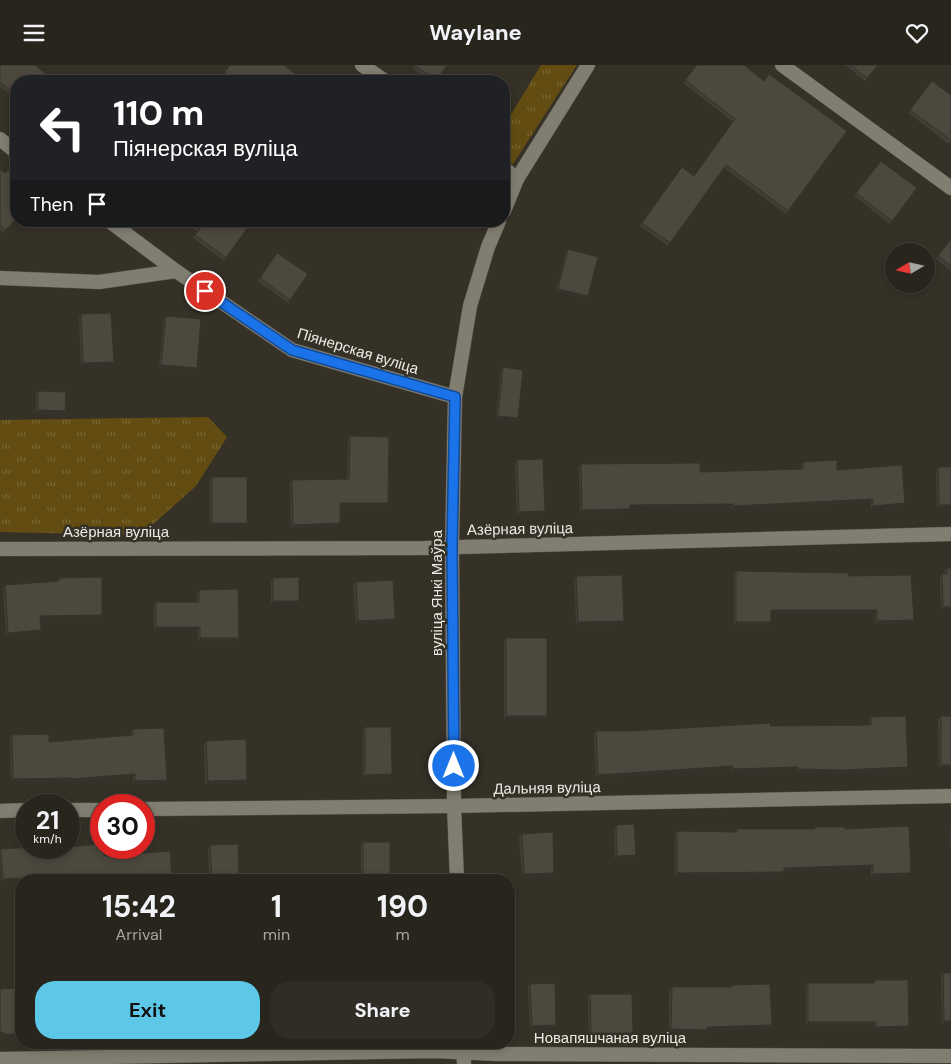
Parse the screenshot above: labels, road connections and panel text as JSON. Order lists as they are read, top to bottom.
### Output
{
  "streets": {
    "street": [
      "Піянерская вуліца",
      "Азёрная вуліца",
      "вуліца Янкі Маўра",
      "Дальняя вуліца",
      "Новапяшчаная вуліца"
    ]
  },
  "crossings": [
    ["Піянерская вуліца", "вуліца Янкі Маўра"],
    ["Азёрная вуліца", "вуліца Янкі Маўра"],
    ["вуліца Янкі Маўра", "Дальняя вуліца"]
  ],
  "north": "left",
  "page": {
    "header": "Waylane",
    "turn": ["110 m", "Піянерская вуліца"],
    "then": "Then",
    "speed": "21 km/h",
    "limit": "30",
    "eta": [
      "15:42",
      "Arrival",
      "1",
      "min",
      "190",
      "m"
    ],
    "buttons": ["Exit", "Share"]
  }
}
